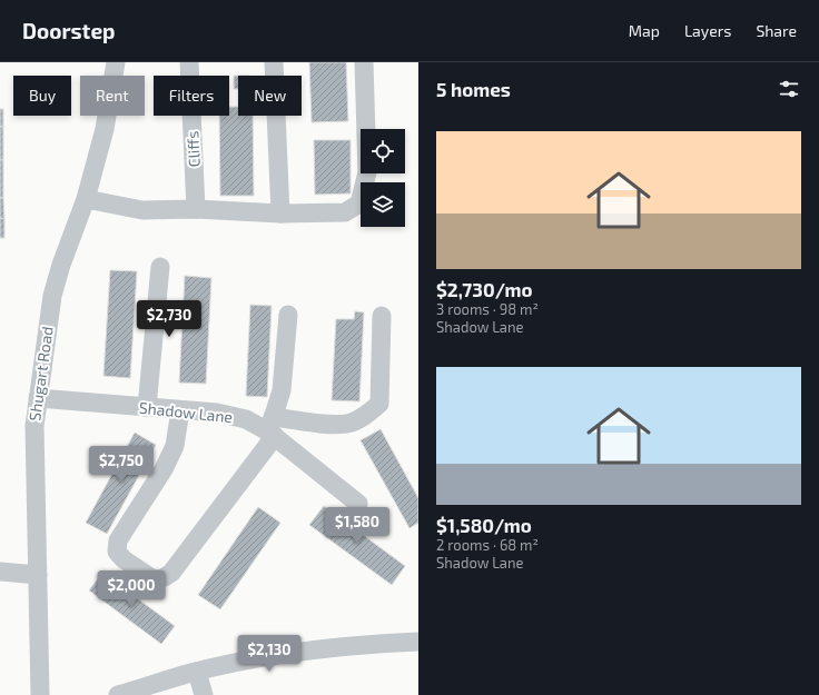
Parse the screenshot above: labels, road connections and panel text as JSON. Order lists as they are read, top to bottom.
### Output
{
  "streets": {
    "street": ["Cliffs", "Shugart Road", "Shadow Lane"]
  },
  "crossings": [
    ["Shugart Road", "Shadow Lane"]
  ],
  "page": {
    "header": "Doorstep",
    "nav": ["Map", "Layers", "Share"],
    "heading": "5 homes",
    "chip": [
      "Buy",
      "Rent",
      "Filters",
      "New"
    ],
    "list": [
      {
        "name": "$2,730/mo",
        "note": "3 rooms · 98 m² · Shadow Lane"
      },
      {
        "name": "$1,580/mo",
        "note": "2 rooms · 68 m² · Shadow Lane"
      }
    ],
    "price": [
      "$2,730",
      "$2,750",
      "$1,580",
      "$2,000",
      "$2,130"
    ]
  }
}
